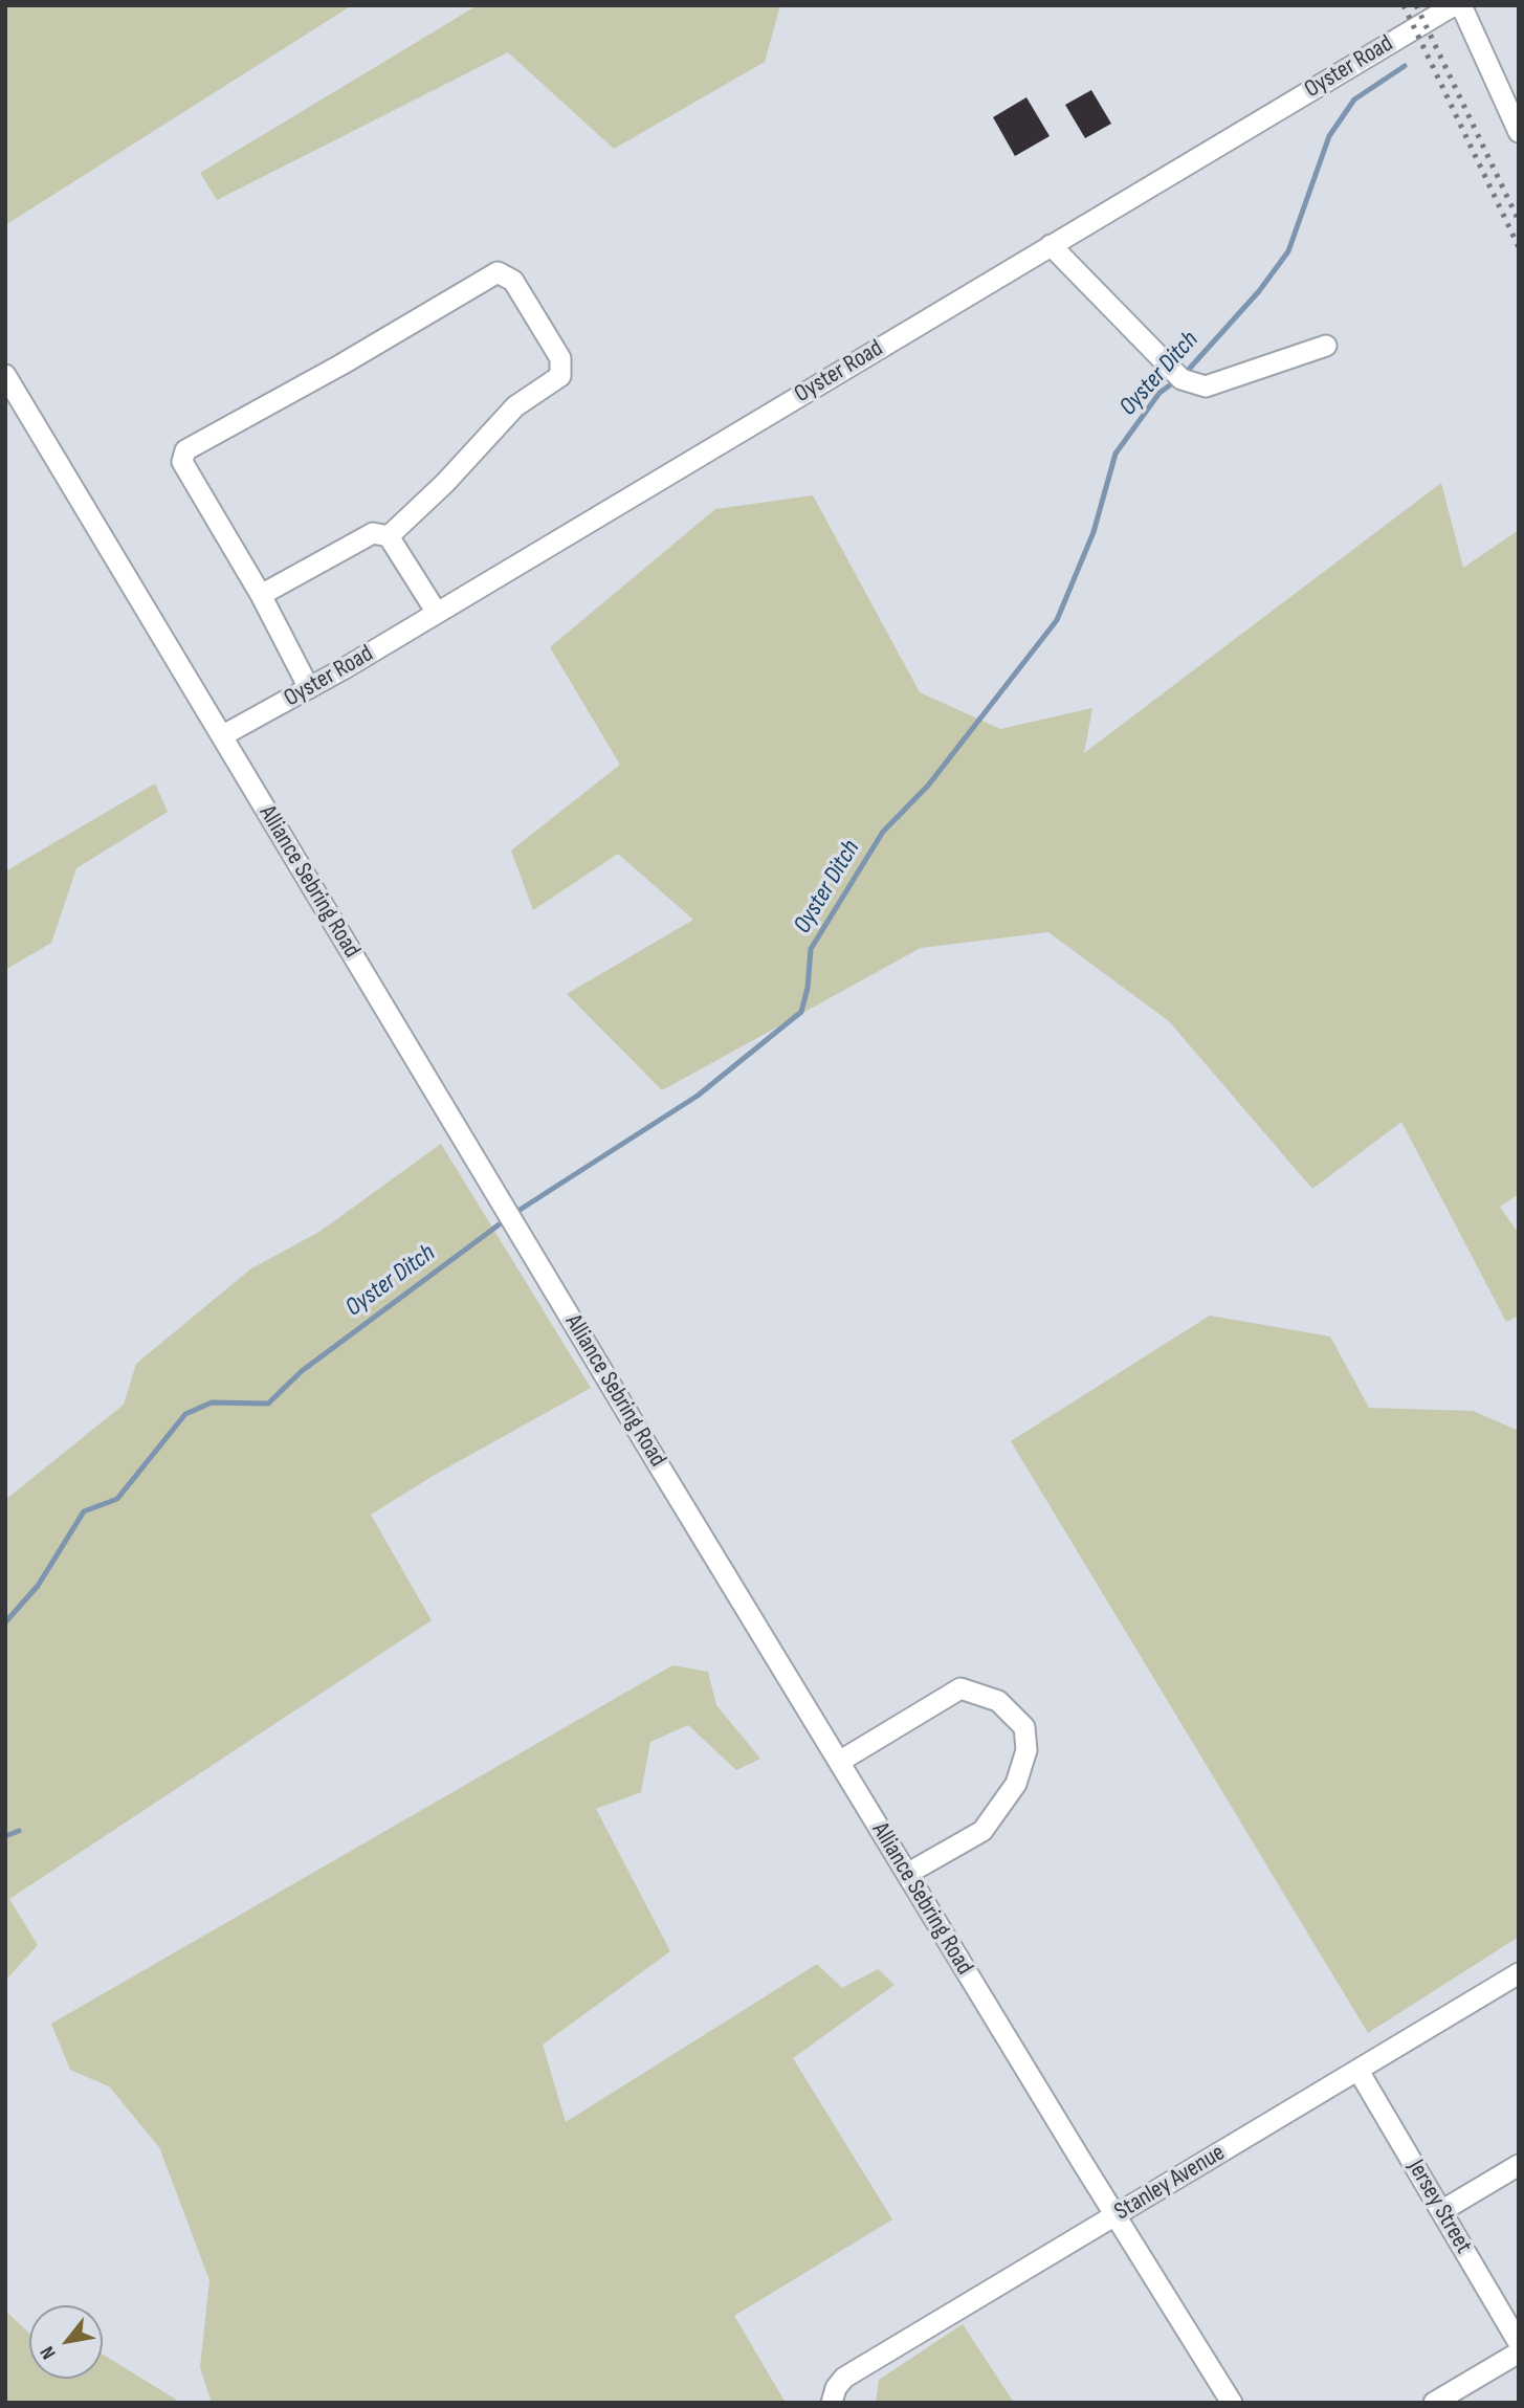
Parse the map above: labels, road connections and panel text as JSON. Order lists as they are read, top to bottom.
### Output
{
  "streets": {
    "street": [
      "Oyster Road",
      "Alliance Sebring Road",
      "Stanley Avenue",
      "Jersey Street"
    ]
  },
  "crossings": [
    ["Oyster Road", "Alliance Sebring Road"],
    ["Alliance Sebring Road", "Stanley Avenue"],
    ["Stanley Avenue", "Jersey Street"]
  ],
  "water": ["Oyster Ditch"],
  "north": "bottom left"
}
